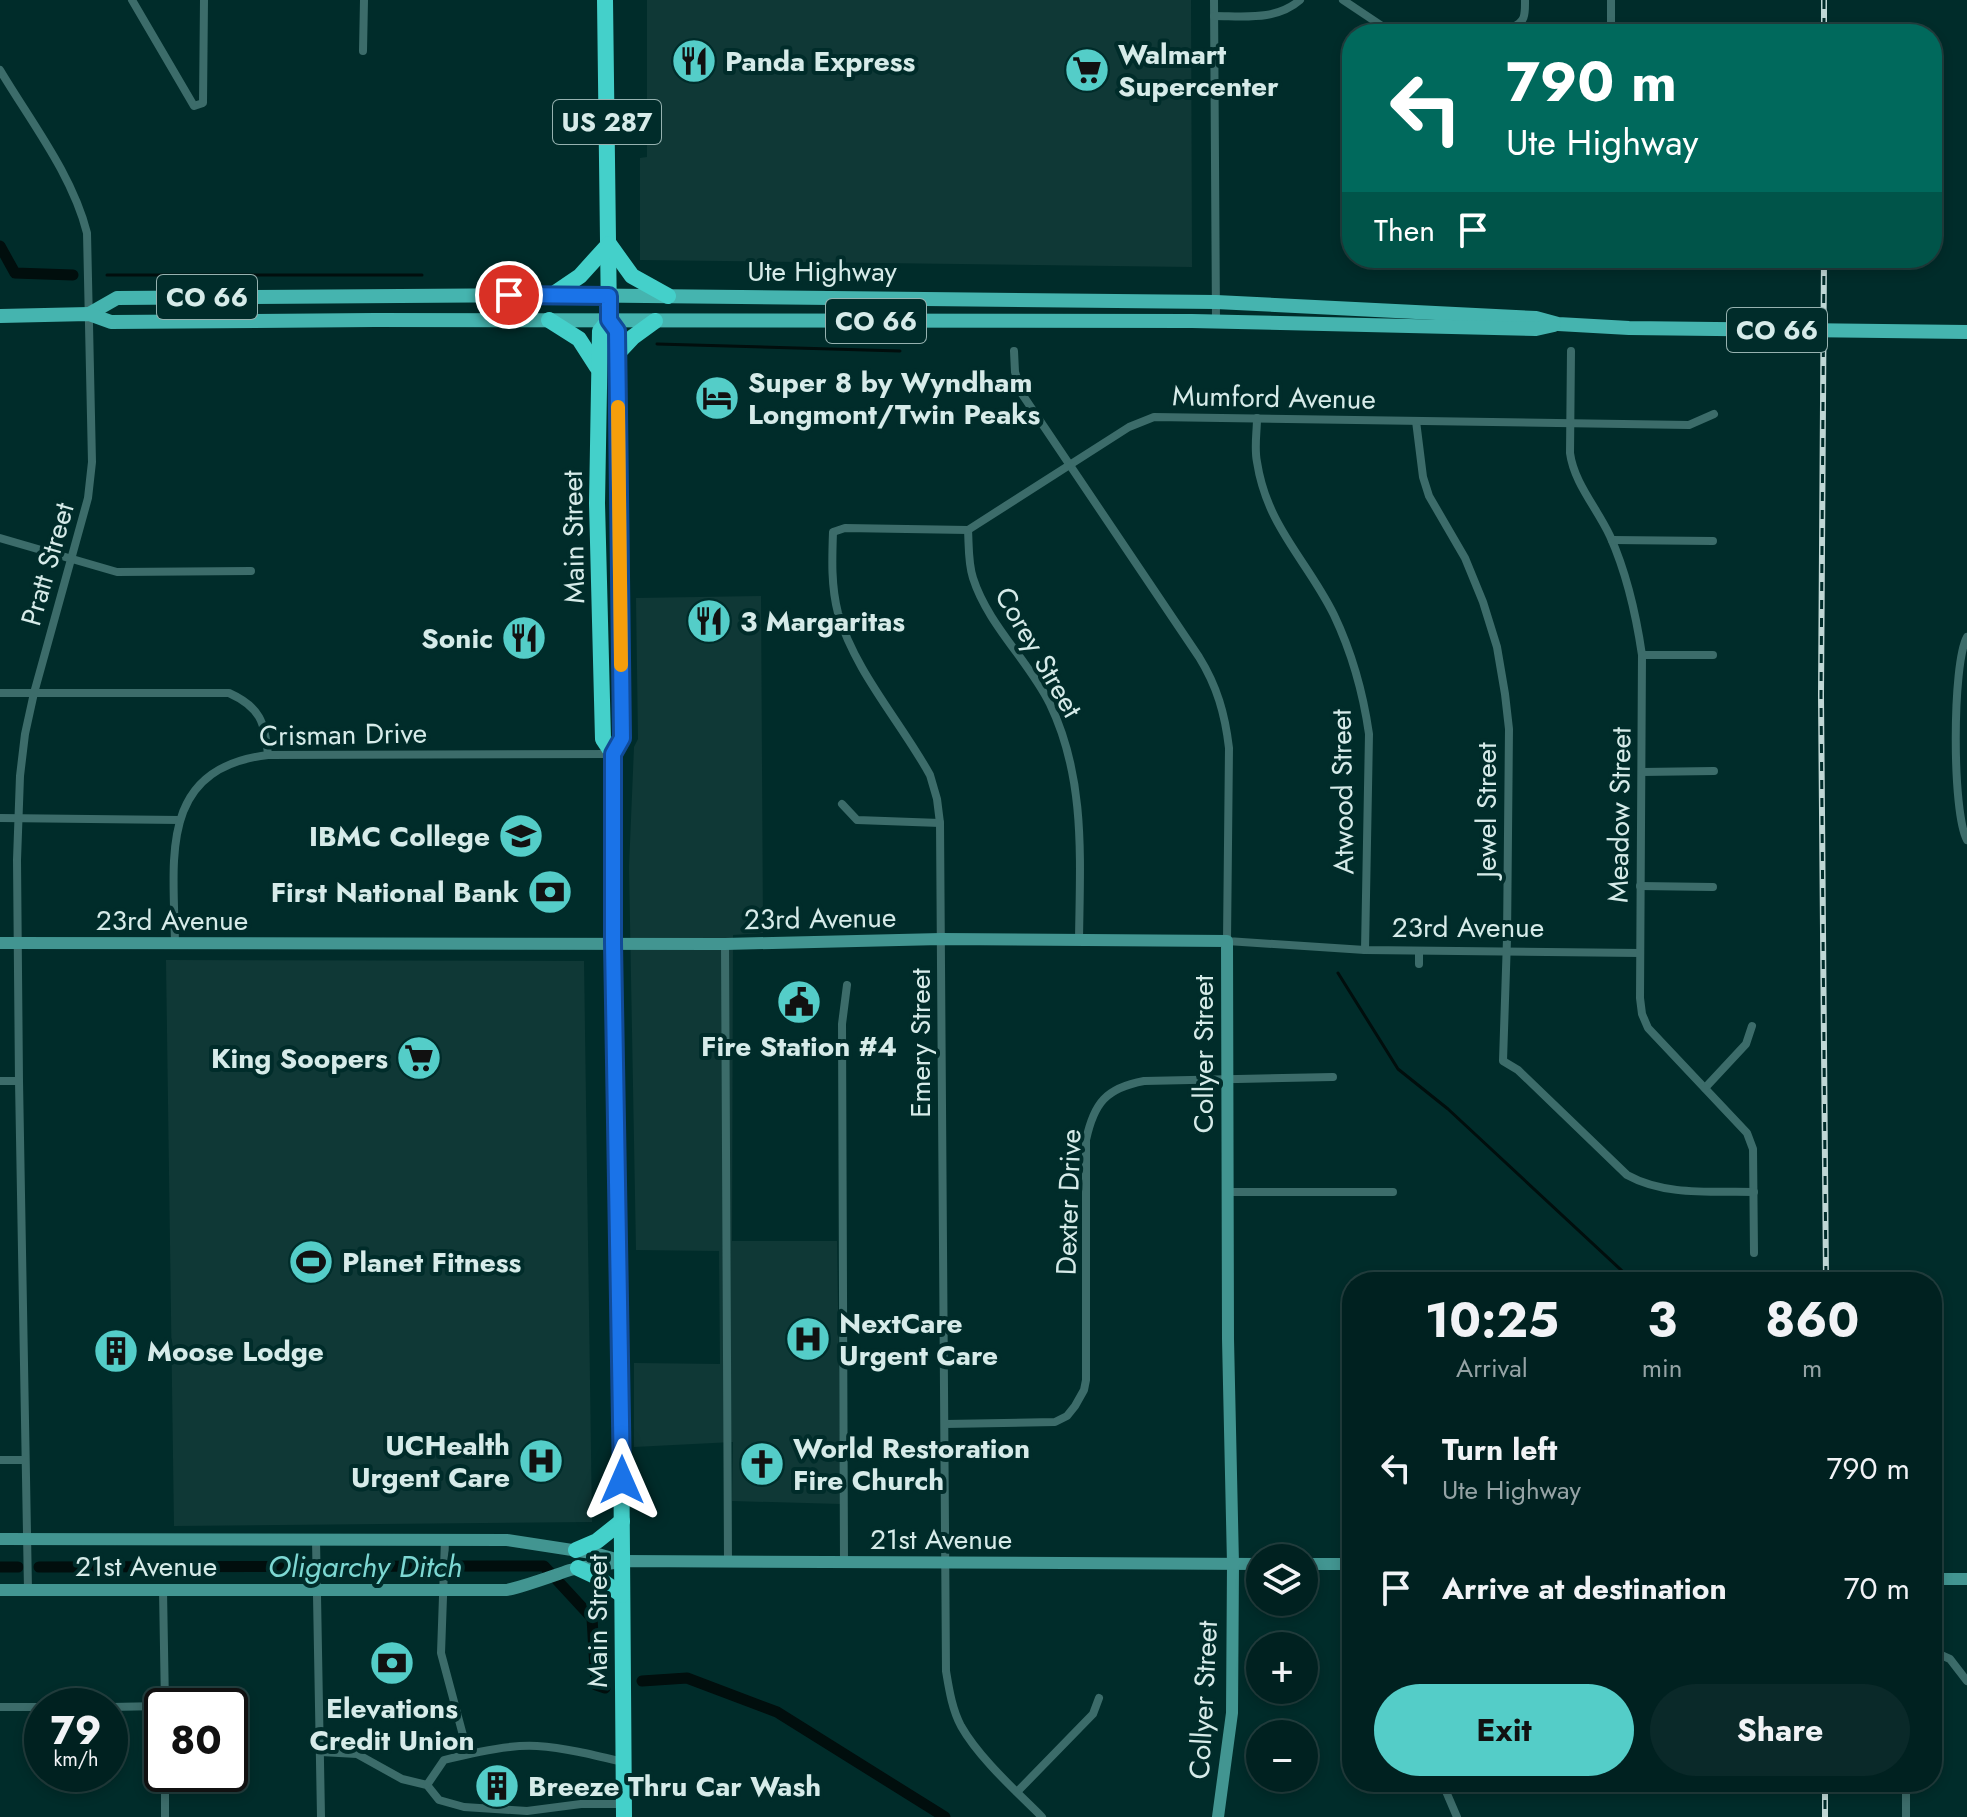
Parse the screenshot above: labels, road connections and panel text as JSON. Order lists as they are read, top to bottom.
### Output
{
  "streets": {
    "highway": ["US 287", "Main Street"],
    "main road": ["Ute Highway", "CO 66"],
    "street": [
      "Mumford Avenue",
      "Pratt Street",
      "Corey Street",
      "Crisman Drive",
      "Atwood Street",
      "Jewel Street",
      "Meadow Street",
      "23rd Avenue",
      "Emery Street",
      "Collyer Street",
      "Dexter Drive",
      "21st Avenue"
    ]
  },
  "crossings": [
    ["Ute Highway", "Main Street"],
    ["Ute Highway", "Pratt Street"],
    ["Mumford Avenue", "Corey Street"],
    ["Mumford Avenue", "Atwood Street"],
    ["Mumford Avenue", "Jewel Street"],
    ["Mumford Avenue", "Meadow Street"],
    ["Mumford Avenue", "Emery Street"],
    ["Mumford Avenue", "Collyer Street"],
    ["Main Street", "Crisman Drive"],
    ["Main Street", "23rd Avenue"],
    ["Main Street", "21st Avenue"],
    ["Pratt Street", "23rd Avenue"],
    ["Pratt Street", "21st Avenue"],
    ["Corey Street", "23rd Avenue"],
    ["Corey Street", "Emery Street"],
    ["Crisman Drive", "23rd Avenue"],
    ["Atwood Street", "23rd Avenue"],
    ["Jewel Street", "Meadow Street"],
    ["Jewel Street", "23rd Avenue"],
    ["Meadow Street", "23rd Avenue"],
    ["23rd Avenue", "Emery Street"],
    ["23rd Avenue", "Collyer Street"],
    ["Emery Street", "Dexter Drive"],
    ["Emery Street", "21st Avenue"],
    ["Collyer Street", "Dexter Drive"],
    ["Collyer Street", "21st Avenue"]
  ],
  "water": ["Oligarchy Ditch"],
  "places": {
    "restaurant": ["Panda Express", "3 Margaritas", "Sonic"],
    "supermarket": ["Walmart Supercenter", "King Soopers"],
    "hotel": ["Super 8 by Wyndham Longmont/Twin Peaks"],
    "school or university": ["IBMC College"],
    "bank": ["First National Bank", "Elevations Credit Union"],
    "public building": ["Fire Station #4"],
    "sports": ["Planet Fitness"],
    "hospital": ["NextCare Urgent Care", "UCHealth Urgent Care"],
    "building": ["Moose Lodge", "Breeze Thru Car Wash"],
    "church": ["World Restoration Fire Church"]
  },
  "page": {
    "turn": ["790 m", "Ute Highway"],
    "then": "Then",
    "eta": [
      "10:25",
      "Arrival",
      "3",
      "min",
      "860",
      "m"
    ],
    "list": [
      {
        "name": "Turn left",
        "note": "Ute Highway",
        "value": "790 m"
      },
      {
        "name": "Arrive at destination",
        "value": "70 m"
      }
    ],
    "map_buttons": ["+", "−"],
    "buttons": ["Exit", "Share"],
    "speed": "79 km/h",
    "limit": "80"
  }
}
